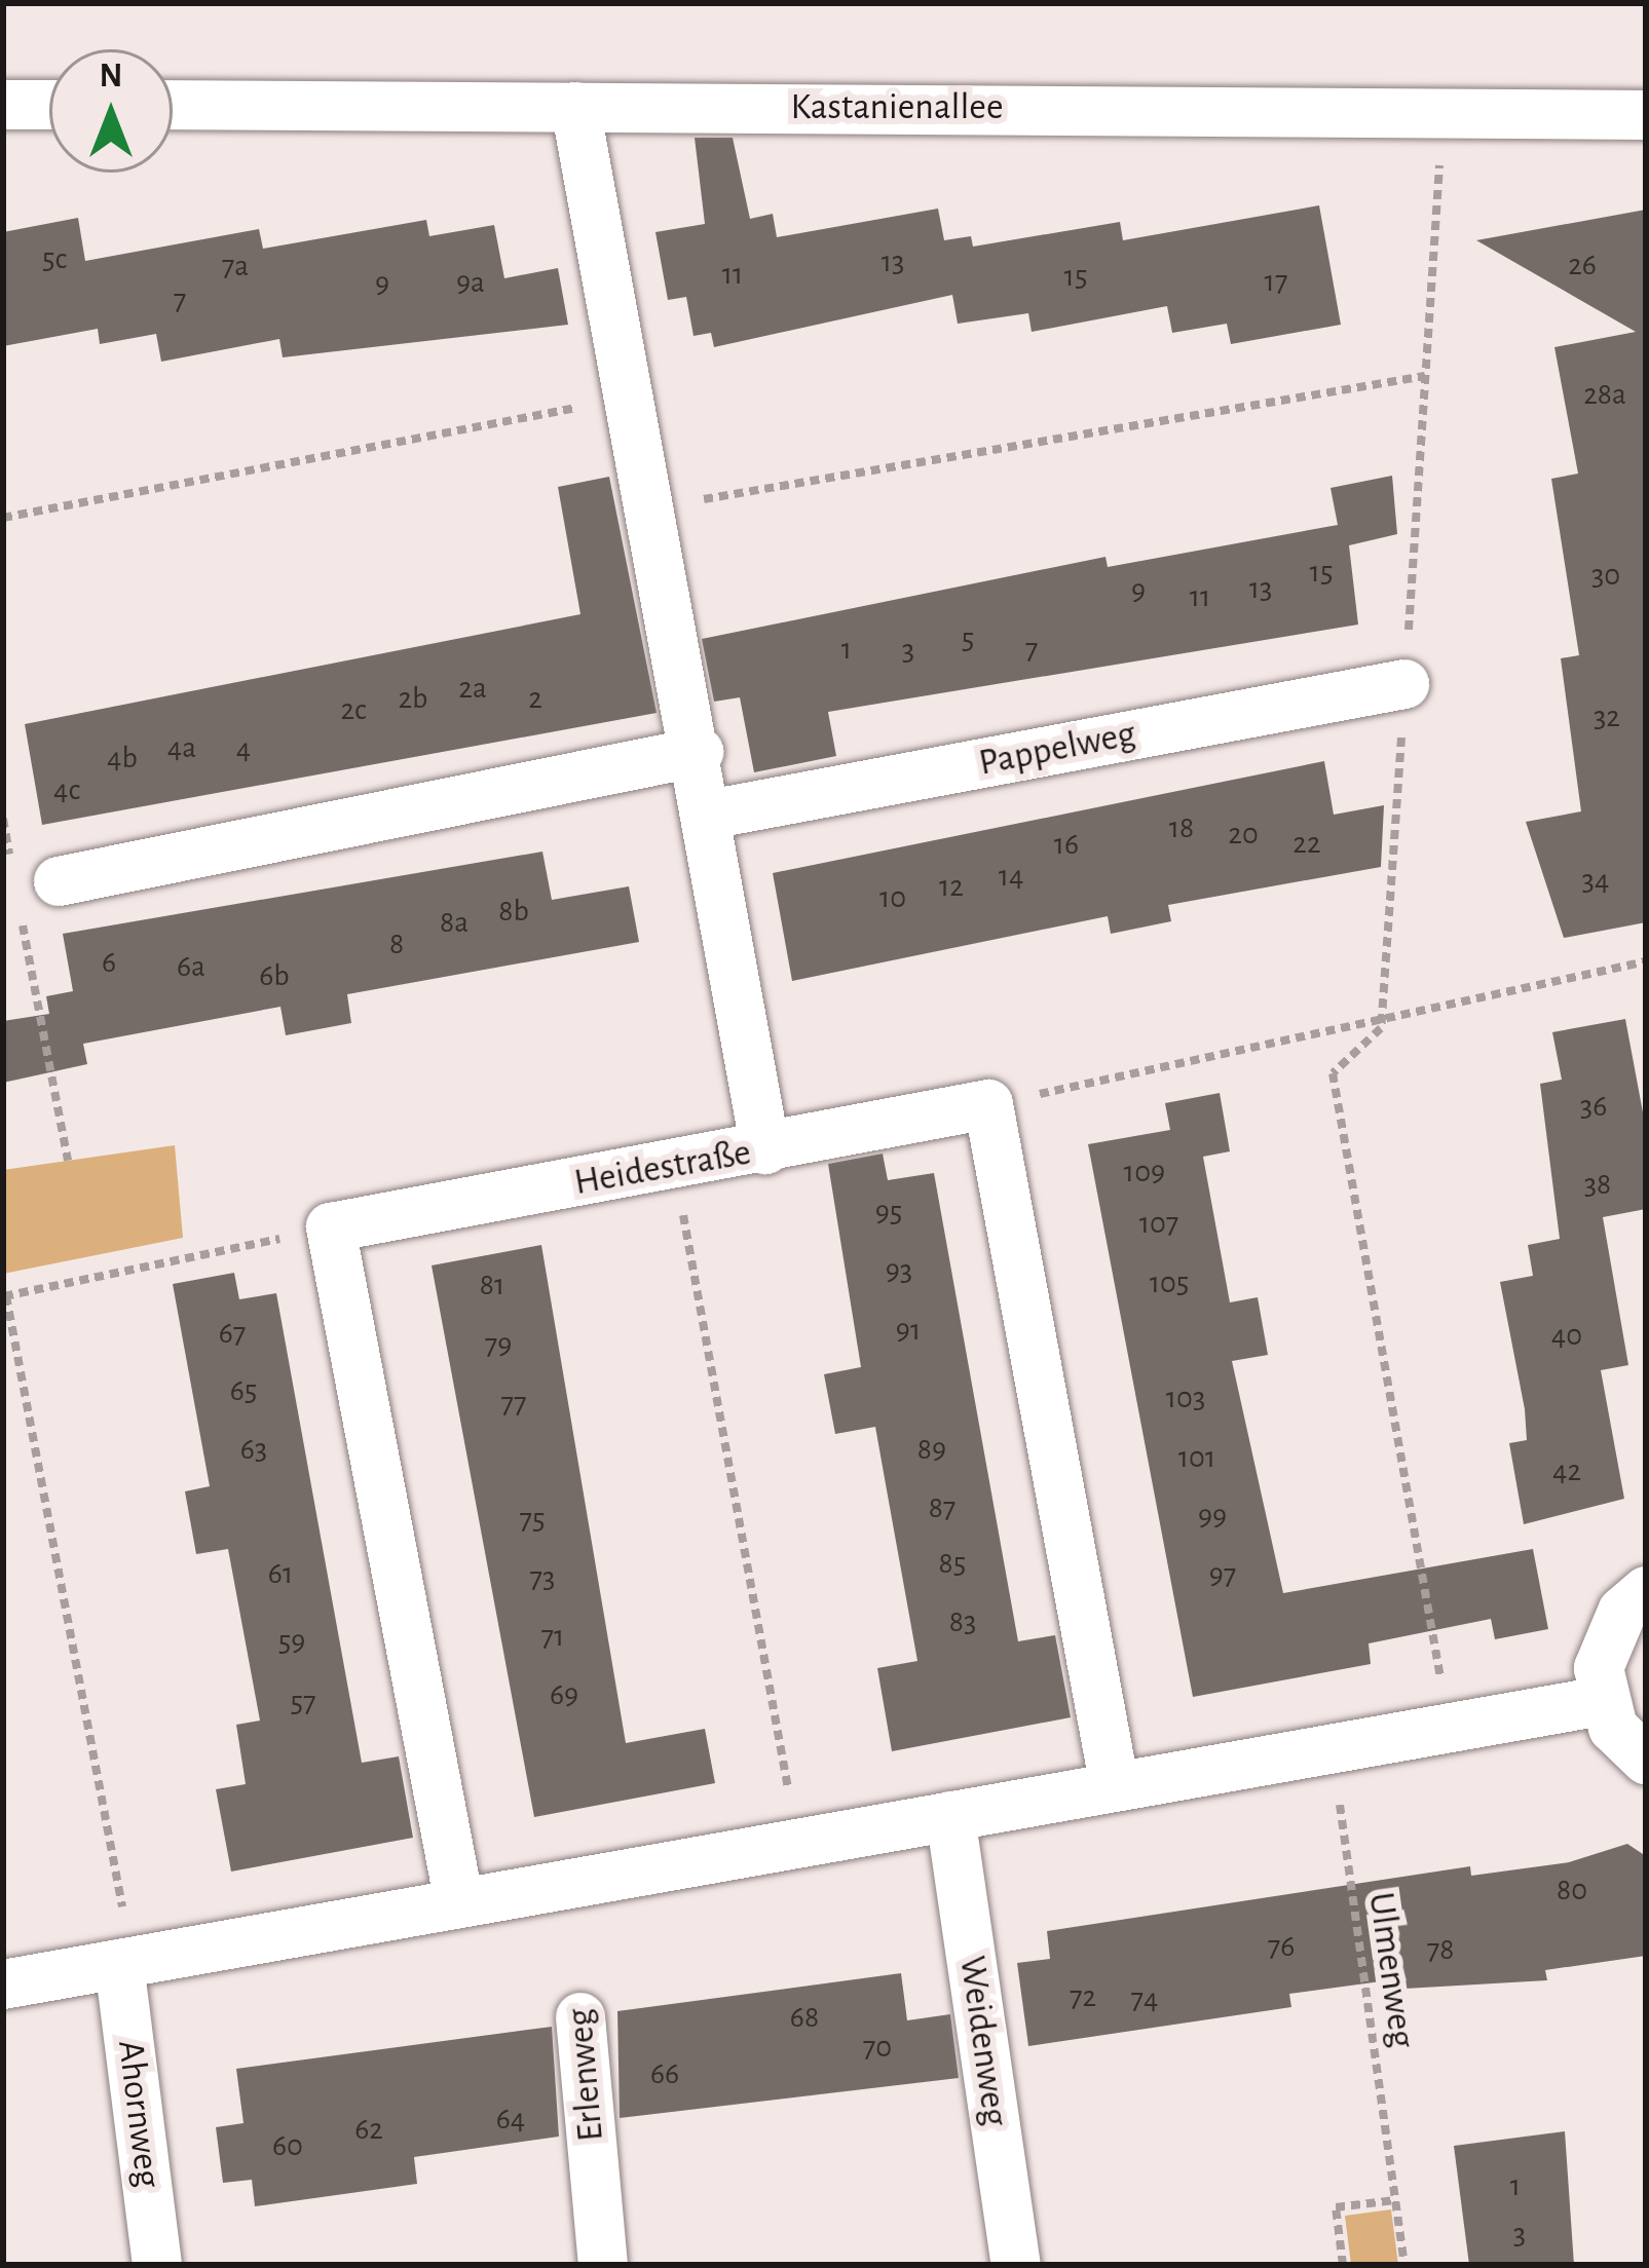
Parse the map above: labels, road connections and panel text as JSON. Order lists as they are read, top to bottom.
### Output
{
  "streets": {
    "street": [
      "Kastanienallee",
      "Pappelweg",
      "Heidestraße",
      "Weidenweg",
      "Erlenweg",
      "Ahornweg"
    ],
    "path": ["Ulmenweg"]
  },
  "house_numbers": [
    "5c",
    "13",
    "26",
    "7a",
    "11",
    "15",
    "17",
    "9a",
    "9",
    "7",
    "28a",
    "15",
    "30",
    "13",
    "9",
    "11",
    "5",
    "1",
    "7",
    "3",
    "2a",
    "2b",
    "2",
    "2c",
    "32",
    "4a",
    "4",
    "4b",
    "4c",
    "18",
    "20",
    "22",
    "16",
    "14",
    "34",
    "12",
    "10",
    "8b",
    "8a",
    "8",
    "6",
    "6a",
    "6b",
    "36",
    "109",
    "38",
    "95",
    "107",
    "93",
    "105",
    "81",
    "91",
    "67",
    "40",
    "79",
    "65",
    "103",
    "77",
    "63",
    "89",
    "101",
    "42",
    "87",
    "99",
    "75",
    "85",
    "61",
    "97",
    "73",
    "83",
    "71",
    "59",
    "69",
    "57",
    "80",
    "76",
    "78",
    "72",
    "74",
    "68",
    "70",
    "66",
    "64",
    "62",
    "60",
    "1",
    "3"
  ],
  "north": "top"
}
